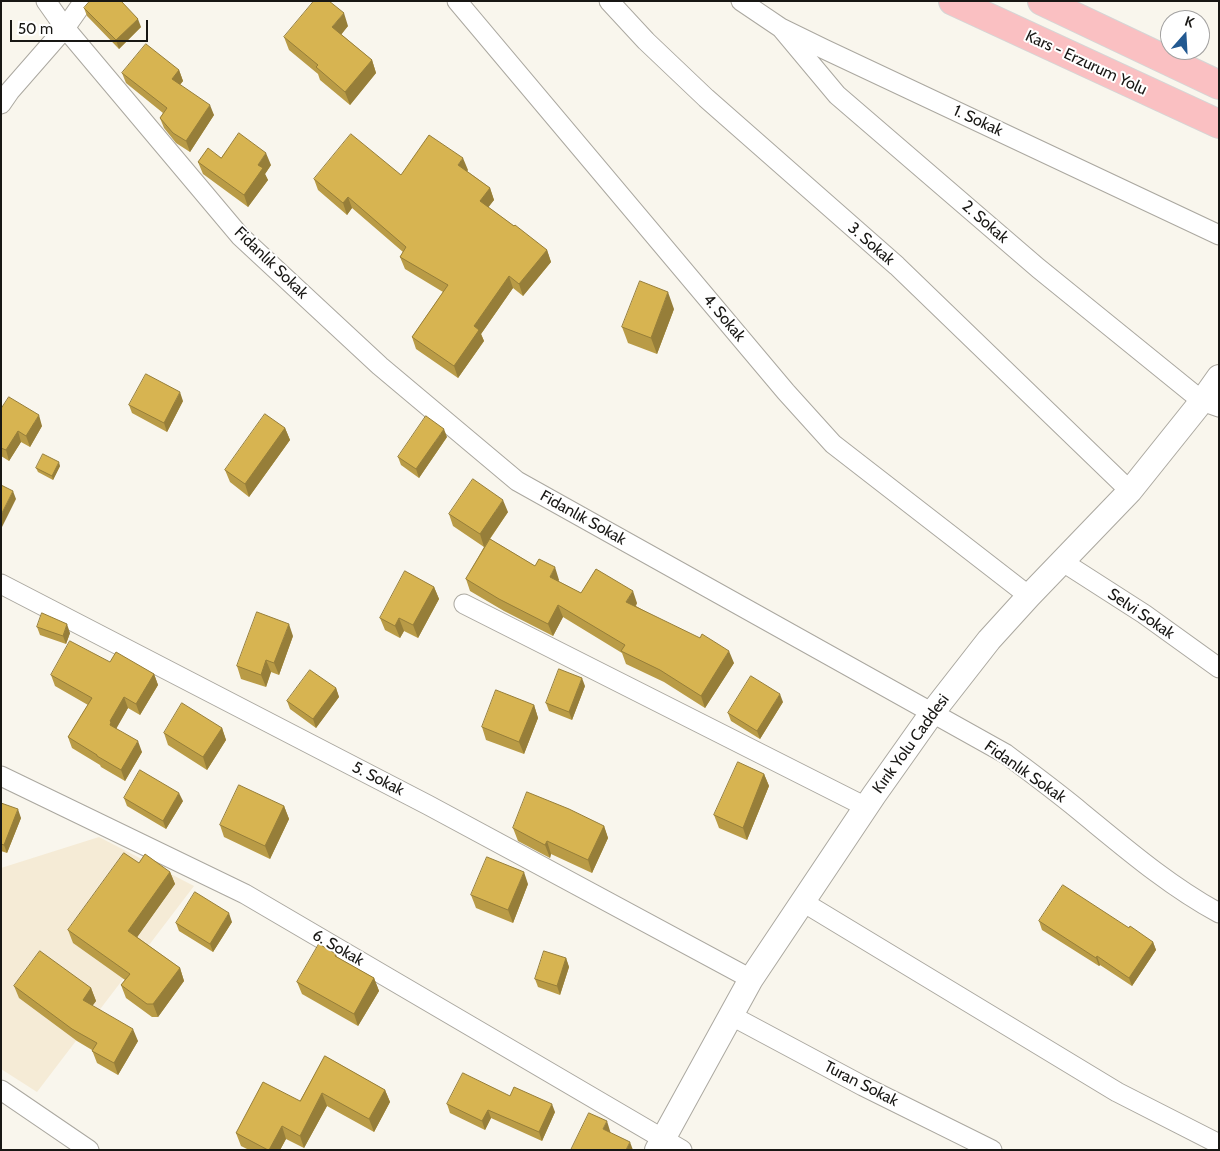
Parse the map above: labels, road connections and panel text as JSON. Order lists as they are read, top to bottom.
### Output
{
  "streets": {
    "highway": ["Kars - Erzurum Yolu"],
    "street": [
      "1. Sokak",
      "2. Sokak",
      "3. Sokak",
      "Fidanlık Sokak",
      "4. Sokak",
      "Selvi Sokak",
      "Kırık Yolu Caddesi",
      "5. Sokak",
      "6. Sokak",
      "Turan Sokak"
    ]
  },
  "crossings": [
    ["1. Sokak", "2. Sokak"],
    ["2. Sokak", "Kırık Yolu Caddesi"],
    ["3. Sokak", "Kırık Yolu Caddesi"],
    ["Fidanlık Sokak", "Kırık Yolu Caddesi"],
    ["4. Sokak", "Kırık Yolu Caddesi"],
    ["Selvi Sokak", "Kırık Yolu Caddesi"],
    ["Kırık Yolu Caddesi", "5. Sokak"],
    ["Kırık Yolu Caddesi", "6. Sokak"],
    ["Kırık Yolu Caddesi", "Turan Sokak"]
  ],
  "scale_bar": "50 m",
  "north": "top"
}
